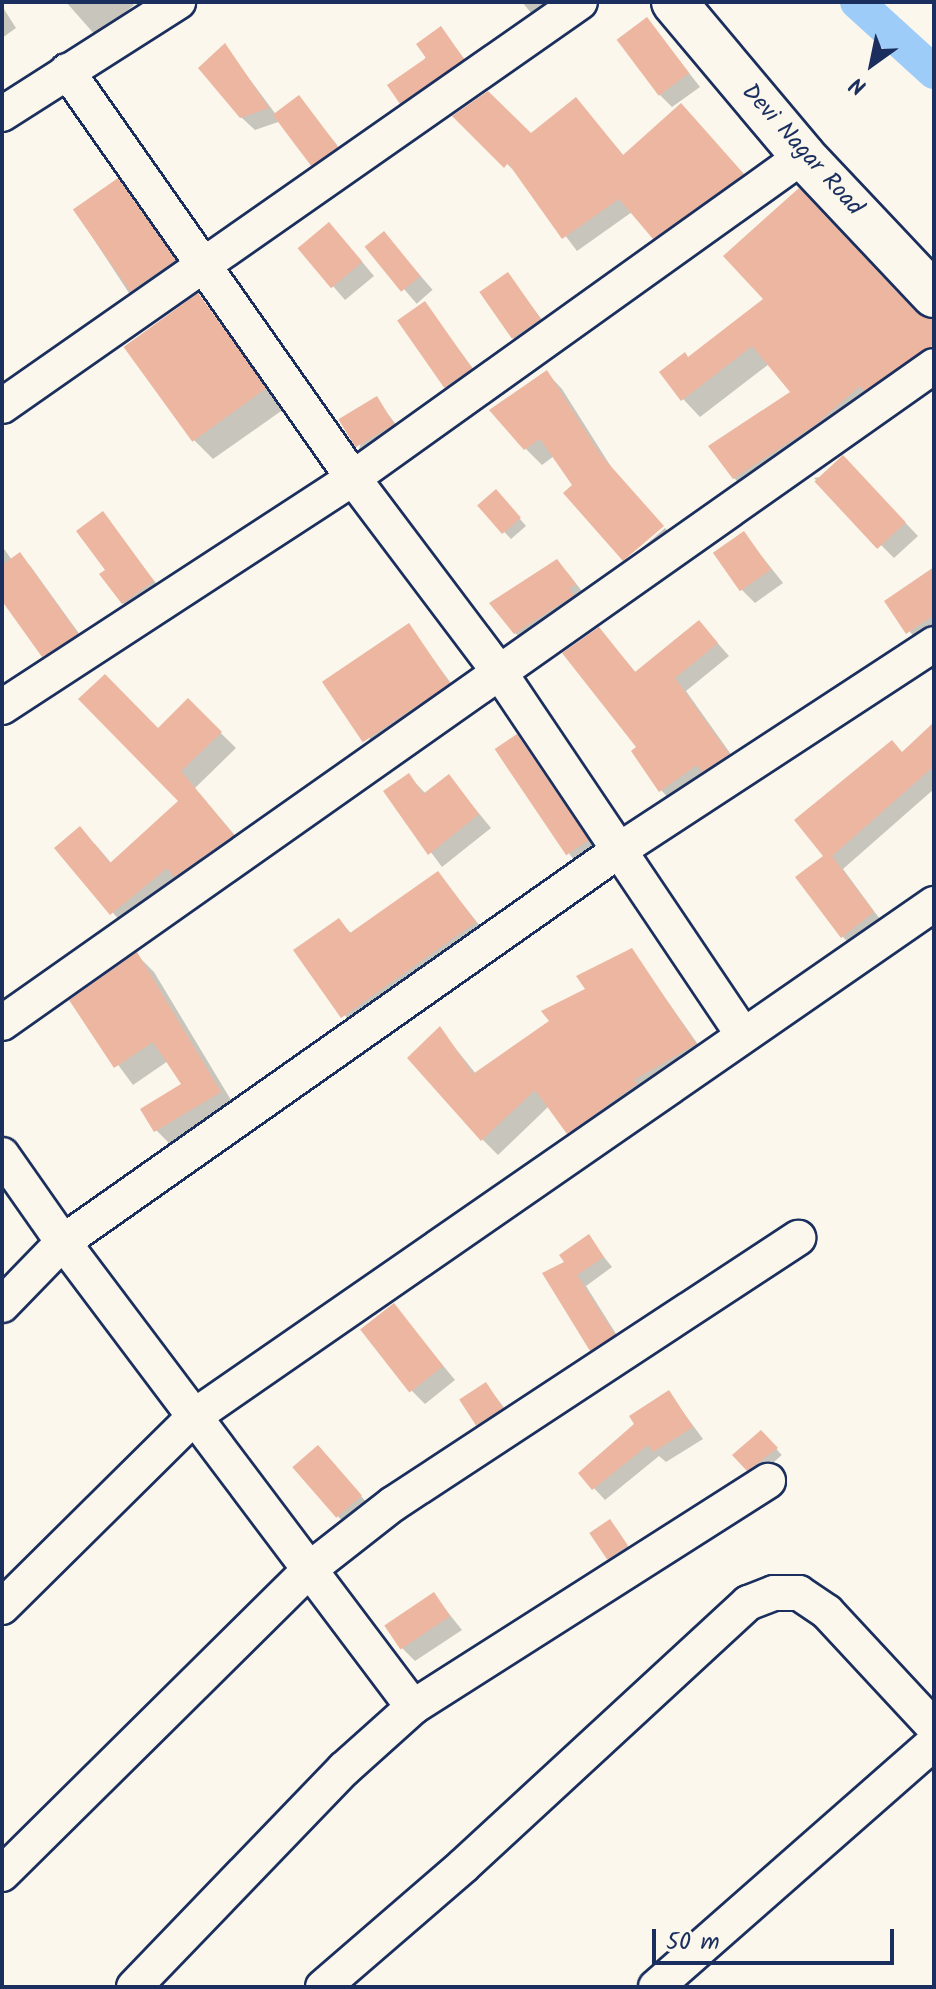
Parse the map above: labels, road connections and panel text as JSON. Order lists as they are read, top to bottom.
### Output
{
  "streets": {
    "street": ["Devi Nagar Road"]
  },
  "scale_bar": "50 m",
  "north": "bottom left"
}
